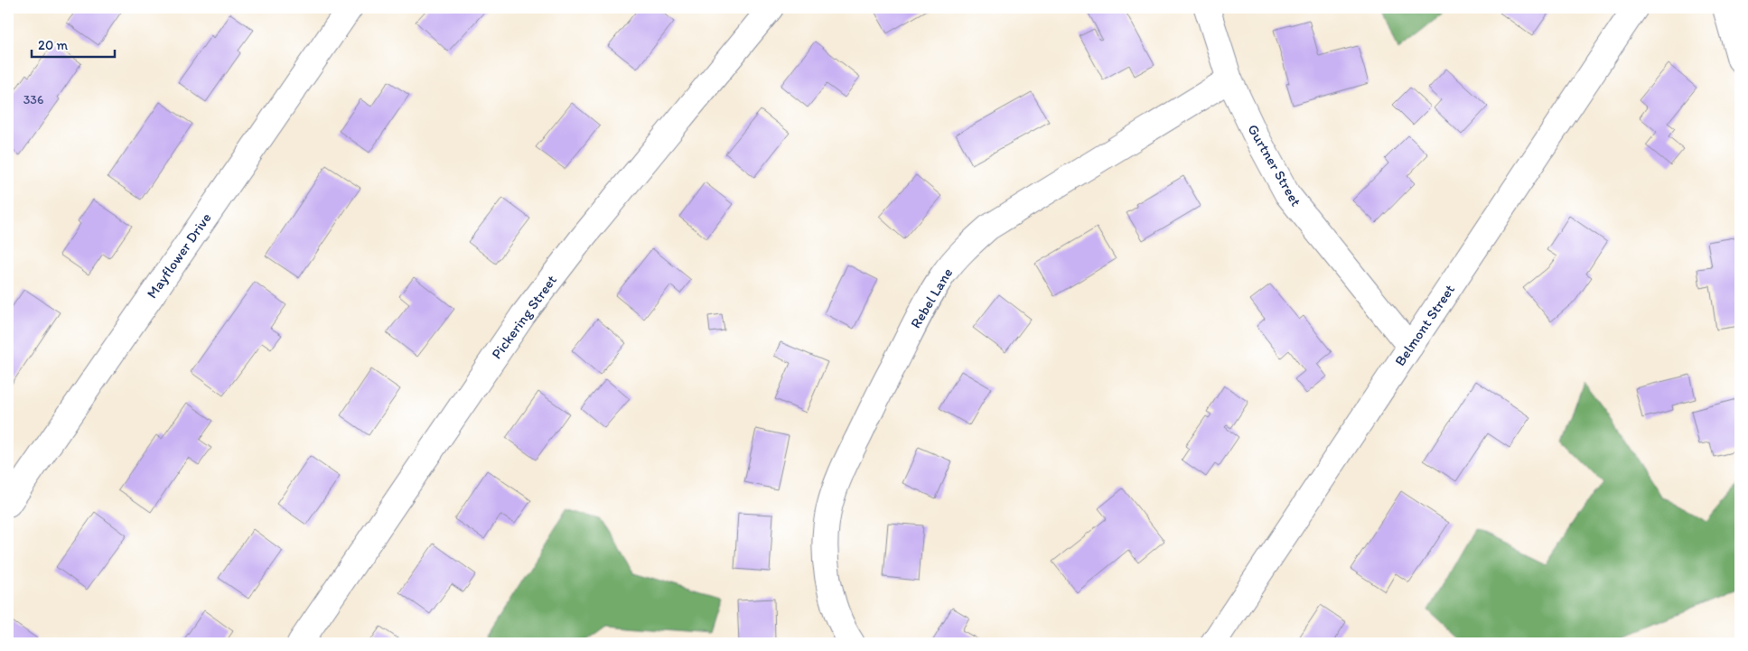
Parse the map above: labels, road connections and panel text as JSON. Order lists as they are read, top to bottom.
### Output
{
  "streets": {
    "street": [
      "Gurtner Street",
      "Mayflower Drive",
      "Rebel Lane",
      "Pickering Street",
      "Belmont Street"
    ]
  },
  "crossings": [
    ["Gurtner Street", "Rebel Lane"],
    ["Gurtner Street", "Belmont Street"]
  ],
  "house_numbers": ["336"],
  "scale_bar": "20 m"
}
